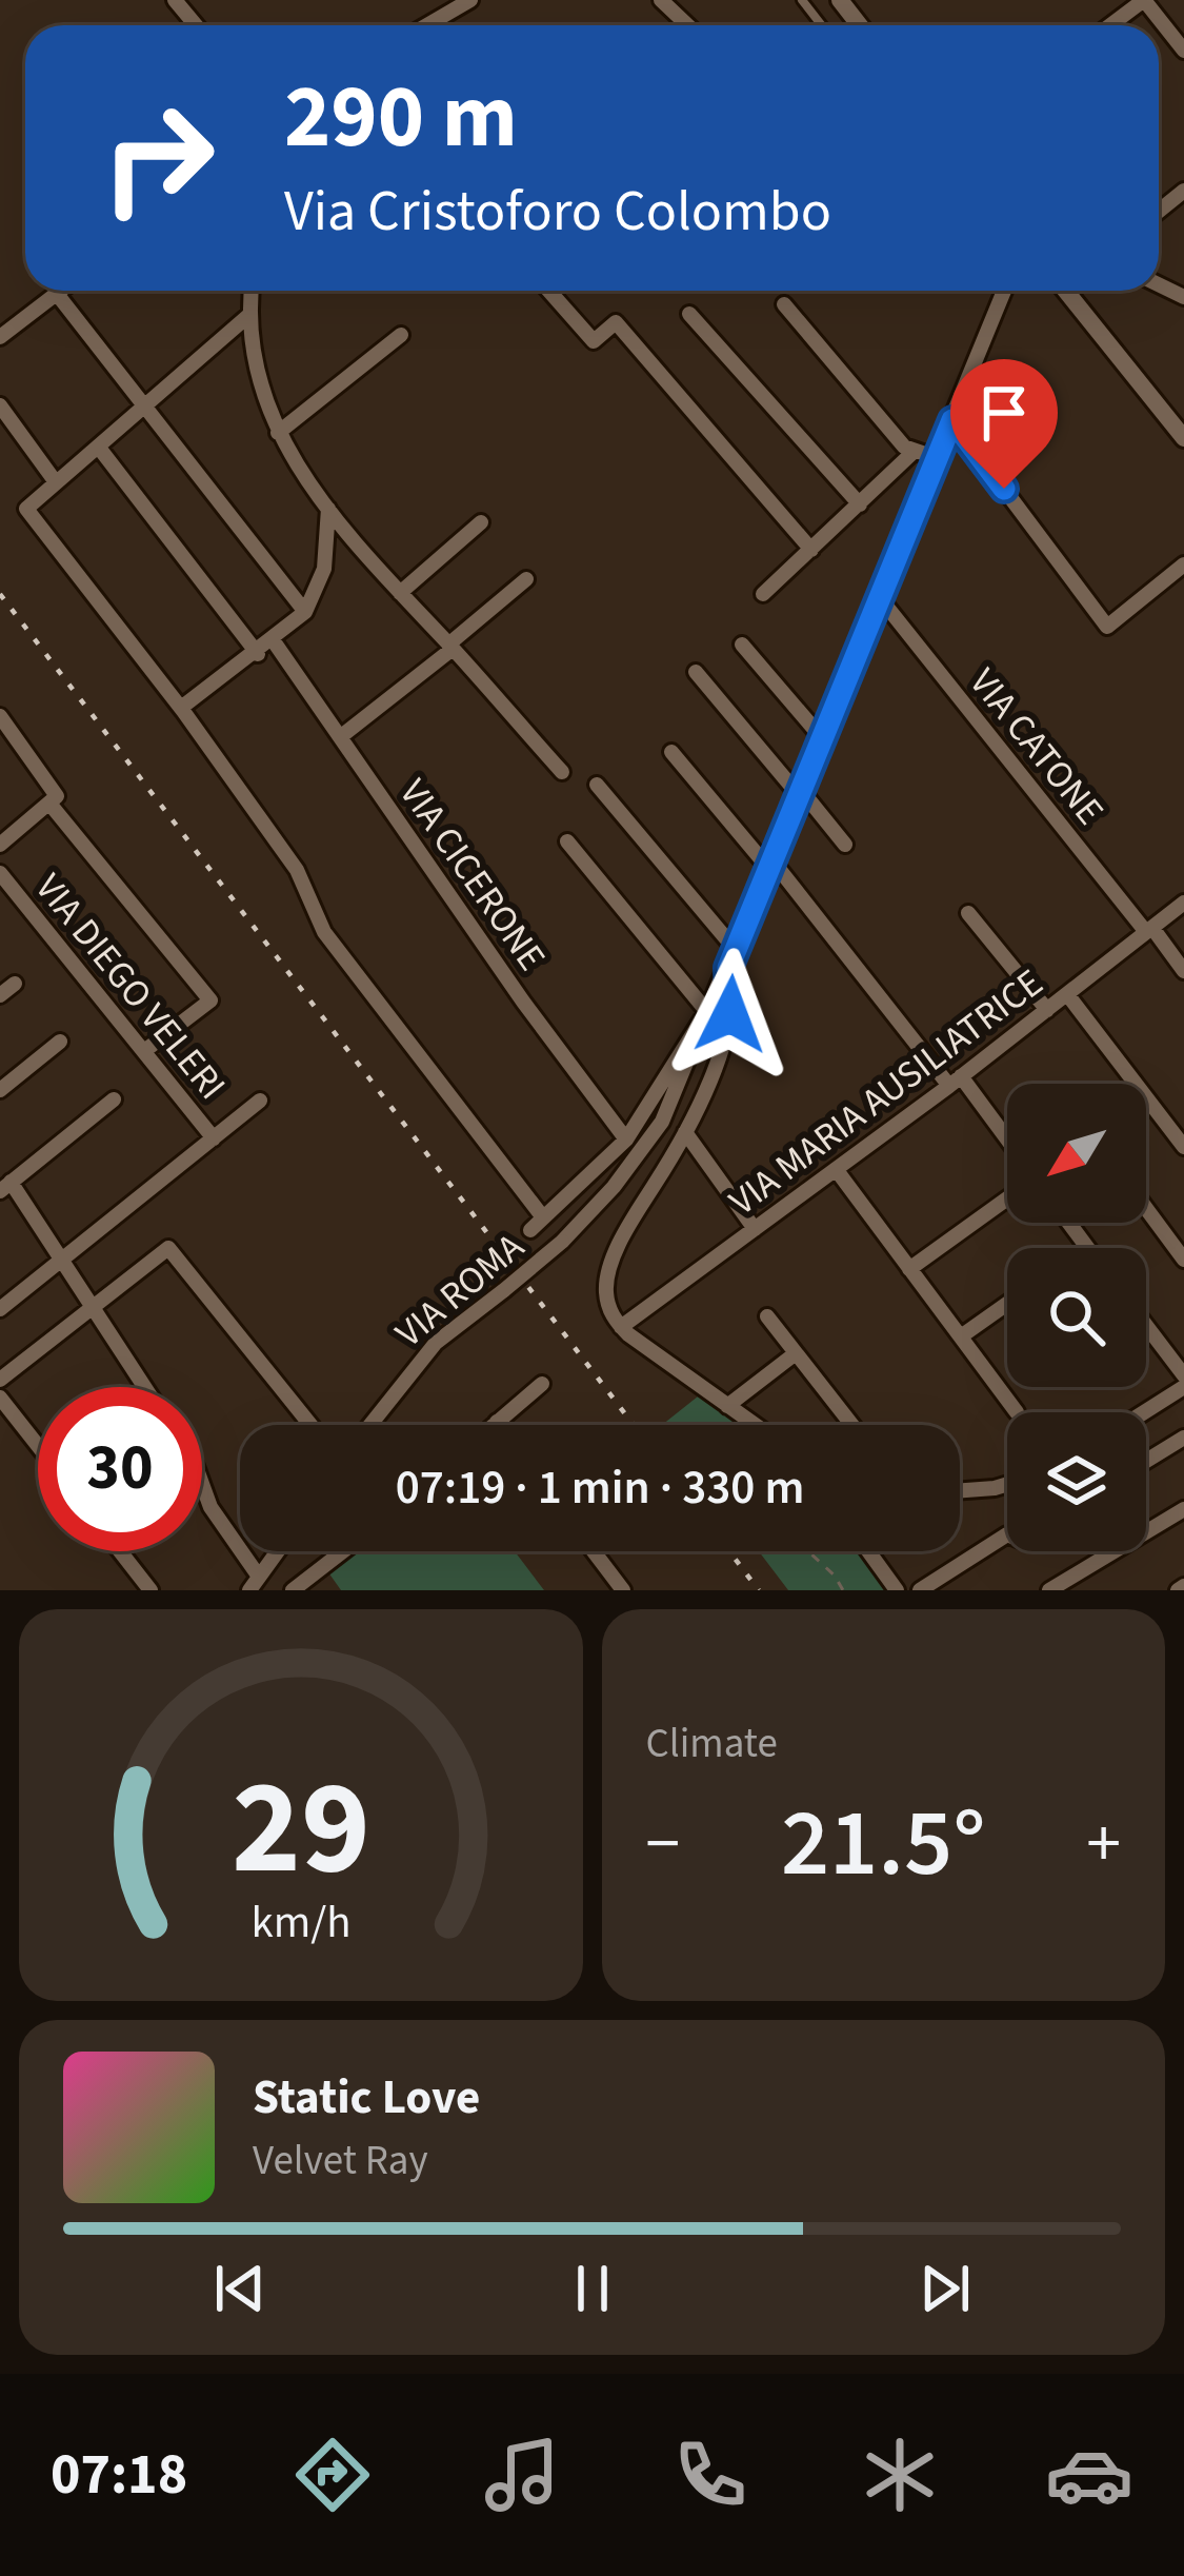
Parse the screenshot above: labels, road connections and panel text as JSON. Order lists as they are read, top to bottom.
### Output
{
  "streets": {
    "street": [
      "VIA CATONE",
      "VIA CICERONE",
      "VIA DIEGO VELERI",
      "VIA MARIA AUSILIATRICE",
      "VIA ROMA"
    ]
  },
  "crossings": [
    ["VIA CATONE", "VIA MARIA AUSILIATRICE"]
  ],
  "north": "bottom left",
  "page": {
    "turn": ["290 m", "Via Cristoforo Colombo"],
    "limit": "30",
    "trip": "07:19 · 1 min · 330 m",
    "tile": "Climate",
    "heat": ["−", "21.5°", "+"],
    "song": ["Static Love", "Velvet Ray"],
    "tabs": "07:18",
    "gauge": ["29", "km/h"]
  }
}
